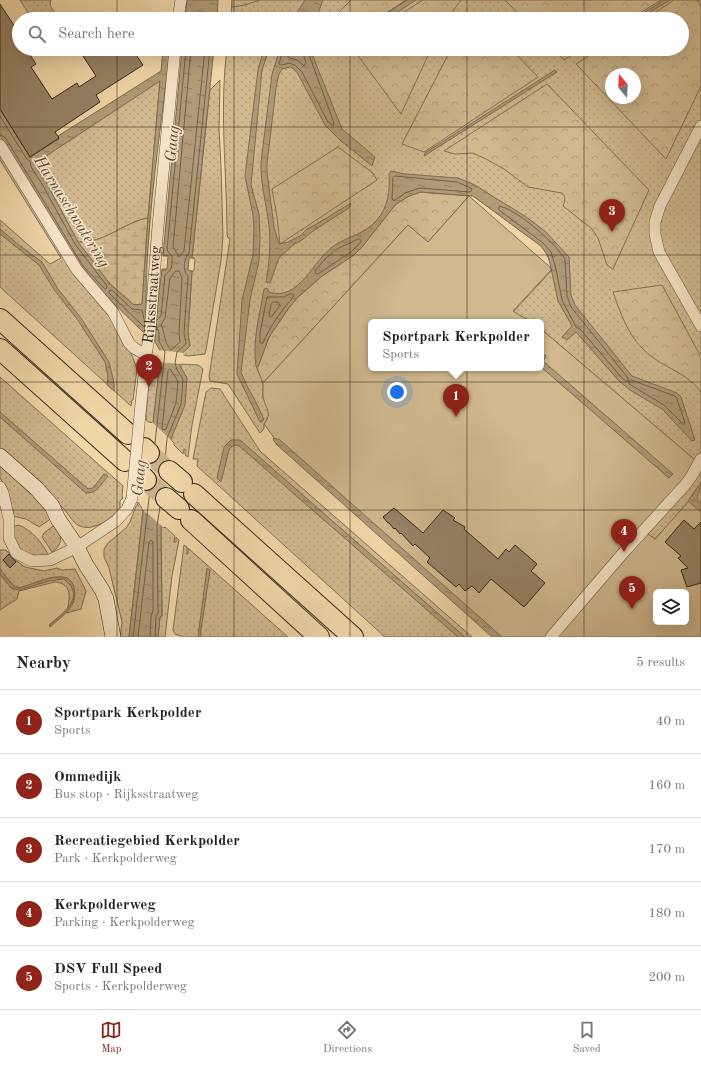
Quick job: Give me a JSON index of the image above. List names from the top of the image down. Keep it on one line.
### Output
{"streets":{"street":["Rijksstraatweg"]},"water":["Gaag","Harnaschwatering"],"north":"top","page":{"search":"Search here","pins":["3","2","1","4","5"],"popup":["Sportpark Kerkpolder","Sports"],"heading":["Nearby","5 results"],"list":[{"mark":"1","name":"Sportpark Kerkpolder","note":"Sports","value":"40 m"},{"mark":"2","name":"Ommedijk","note":"Bus stop · Rijksstraatweg","value":"160 m"},{"mark":"3","name":"Recreatiegebied Kerkpolder","note":"Park · Kerkpolderweg","value":"170 m"},{"mark":"4","name":"Kerkpolderweg","note":"Parking · Kerkpolderweg","value":"180 m"},{"mark":"5","name":"DSV Full Speed","note":"Sports · Kerkpolderweg","value":"200 m"}],"nav":["Map","Directions","Saved"]}}
